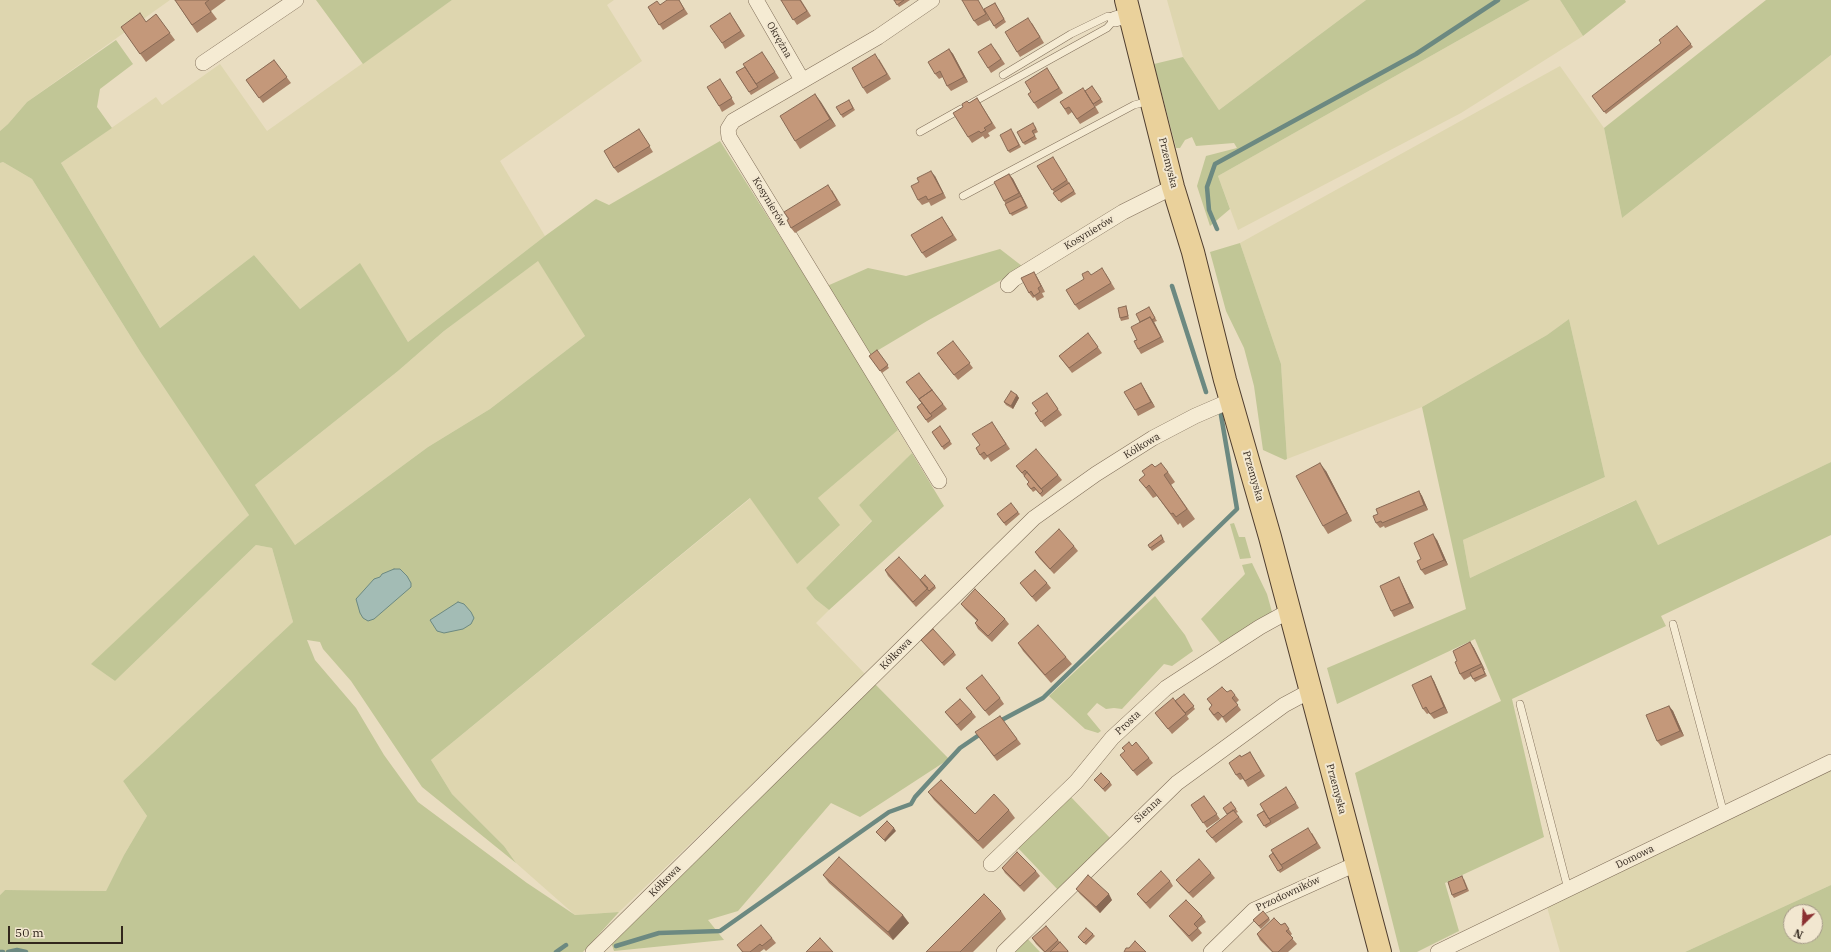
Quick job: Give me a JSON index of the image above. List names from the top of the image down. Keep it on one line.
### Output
{"streets":{"main road":["Przemyska"],"street":["Okrężna","Kosynierów","Kółkowa","Prosta","Sienna","Domowa","Przodowników"]},"crossings":[["Okrężna","Kosynierów"],["Przemyska","Kosynierów"],["Przemyska","Kółkowa"],["Przemyska","Prosta"],["Przemyska","Sienna"],["Przemyska","Przodowników"]],"scale_bar":"50 m","north":"bottom left"}
